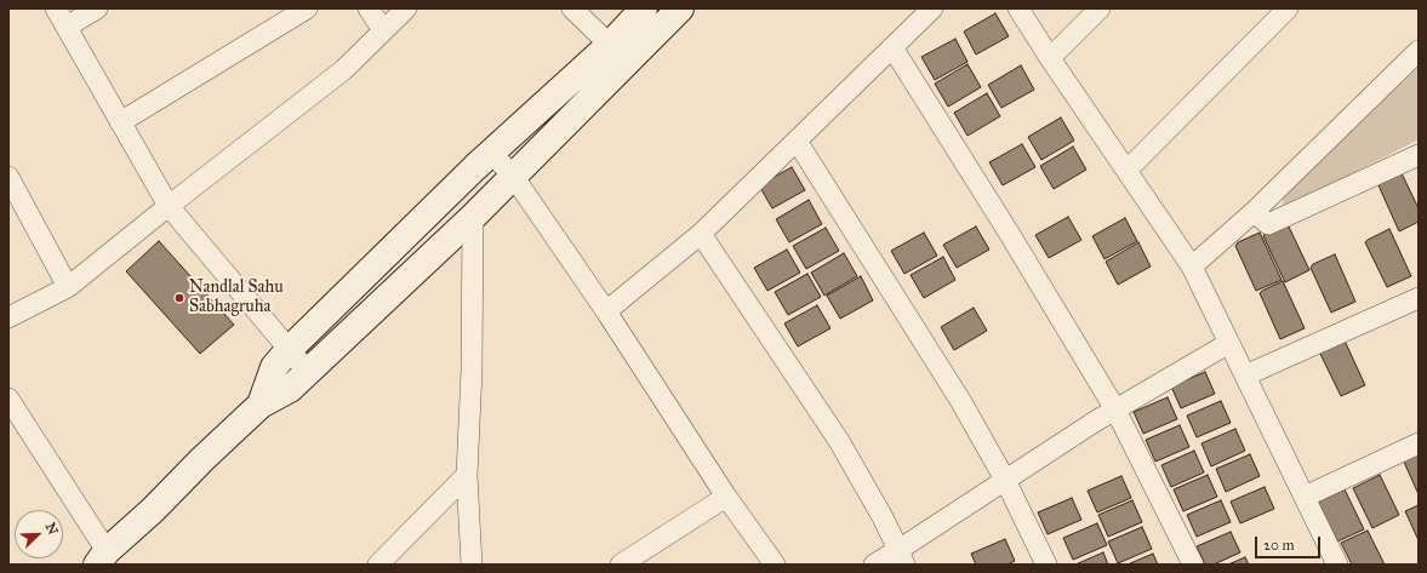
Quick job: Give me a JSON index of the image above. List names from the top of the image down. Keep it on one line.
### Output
{"places":["Nandlal Sahu Sabhagruha"],"scale_bar":"20 m","north":"top right"}
